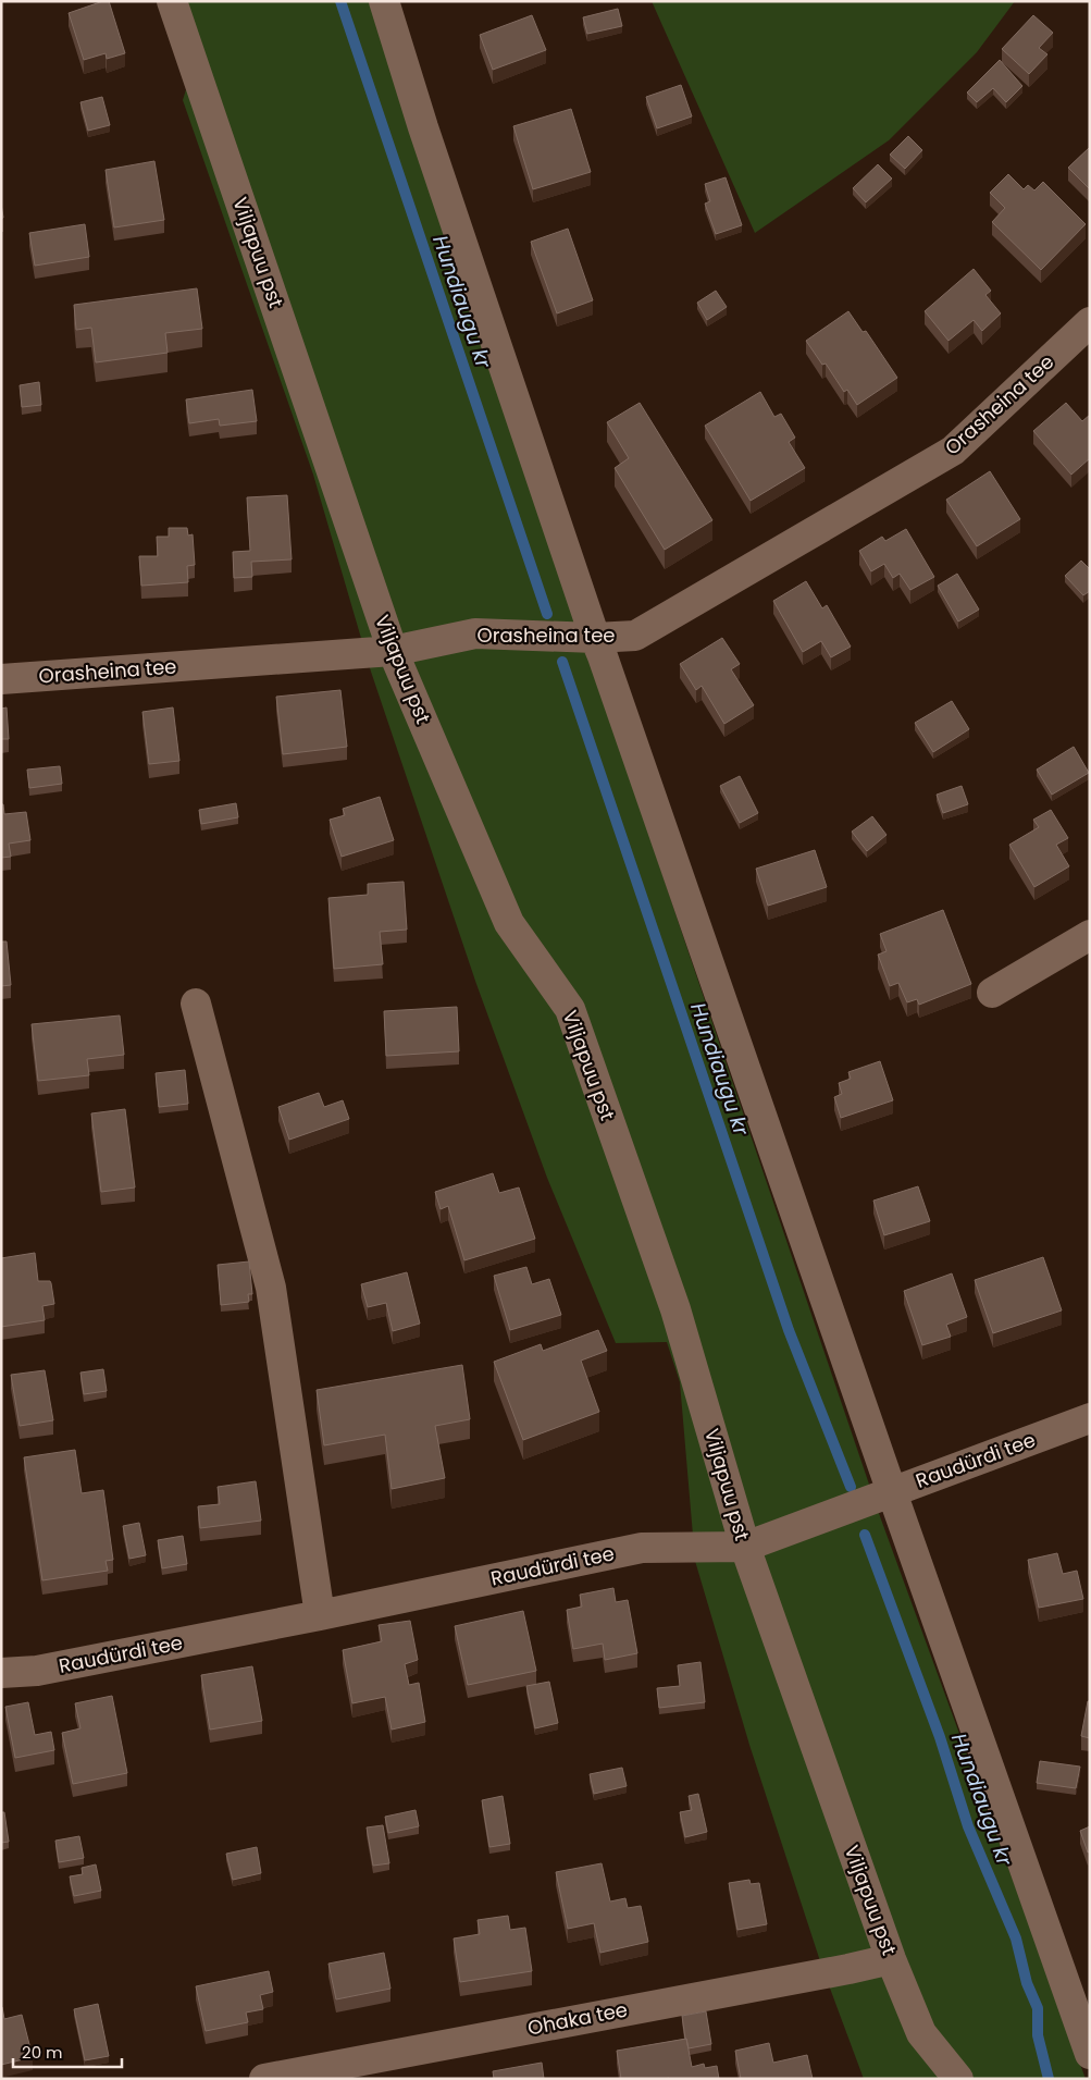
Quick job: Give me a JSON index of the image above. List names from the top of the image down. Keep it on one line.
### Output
{"streets":{"street":["Viljapuu pst","Orasheina tee","Raudürdi tee","Ohaka tee"]},"crossings":[["Viljapuu pst","Orasheina tee"],["Viljapuu pst","Raudürdi tee"],["Viljapuu pst","Ohaka tee"]],"water":["Hundiaugu kr"],"scale_bar":"20 m"}
